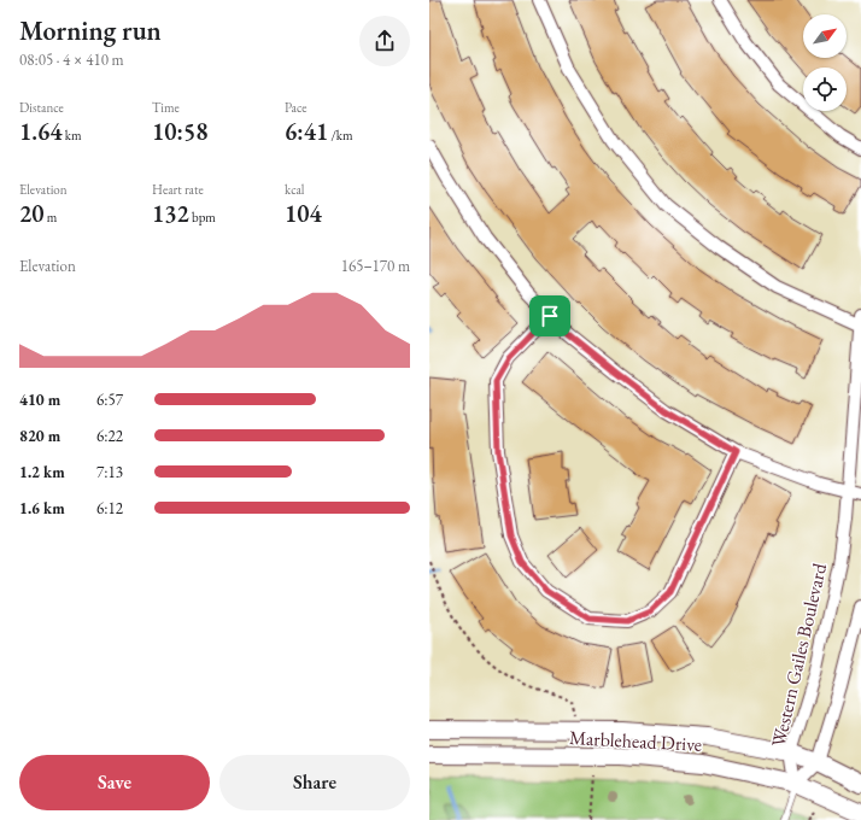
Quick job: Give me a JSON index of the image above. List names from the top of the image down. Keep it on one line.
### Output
{"streets":{"street":["Western Gailes Boulevard","Marblehead Drive"]},"crossings":[["Western Gailes Boulevard","Marblehead Drive"]],"north":"top right","page":{"heading":["Morning run","08:05 · 4 × 410 m"],"stats":[["Distance","1.64 km"],["Time","10:58"],["Pace","6:41 /km"],["Elevation","20 m"],["Heart rate","132 bpm"],["kcal","104"]],"chart":["Elevation","165–170 m"],"list":[{"name":"410 m","note":"6:57"},{"name":"820 m","note":"6:22"},{"name":"1.2 km","note":"7:13"},{"name":"1.6 km","note":"6:12"}],"buttons":["Save","Share"]}}
